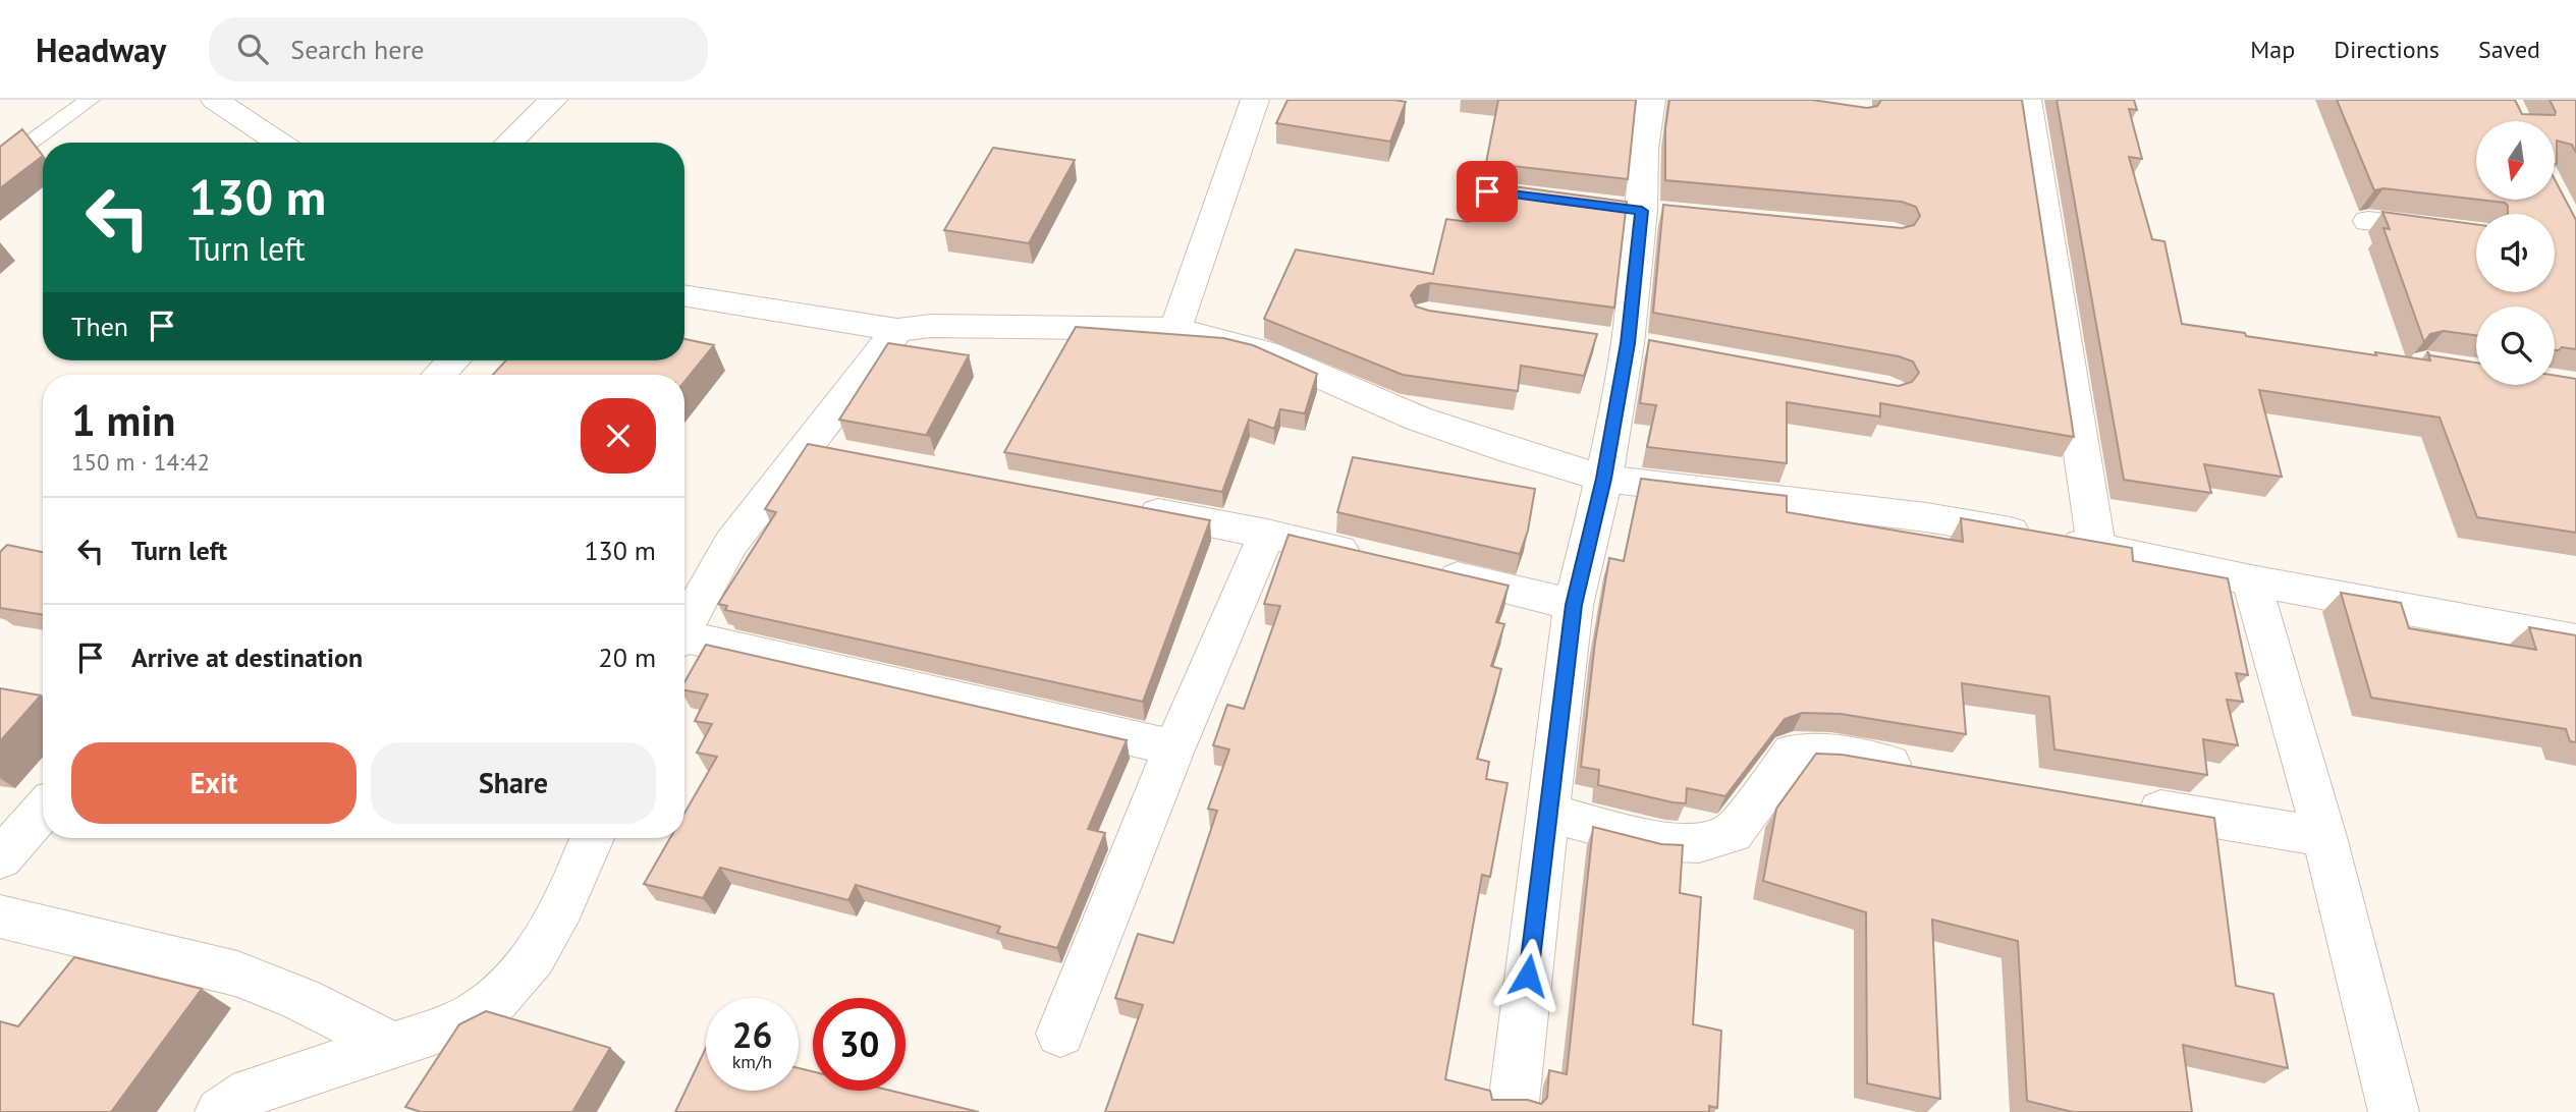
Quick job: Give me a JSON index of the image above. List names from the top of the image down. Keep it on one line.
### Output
{"north":"bottom","page":{"header":"Headway","search":"Search here","nav":["Map","Directions","Saved"],"turn":["130 m","Turn left"],"then":"Then","heading":["1 min","150 m · 14:42"],"list":[{"name":"Turn left","value":"130 m"},{"name":"Arrive at destination","value":"20 m"}],"buttons":["Exit","Share"],"speed":"26 km/h","limit":"30"}}
